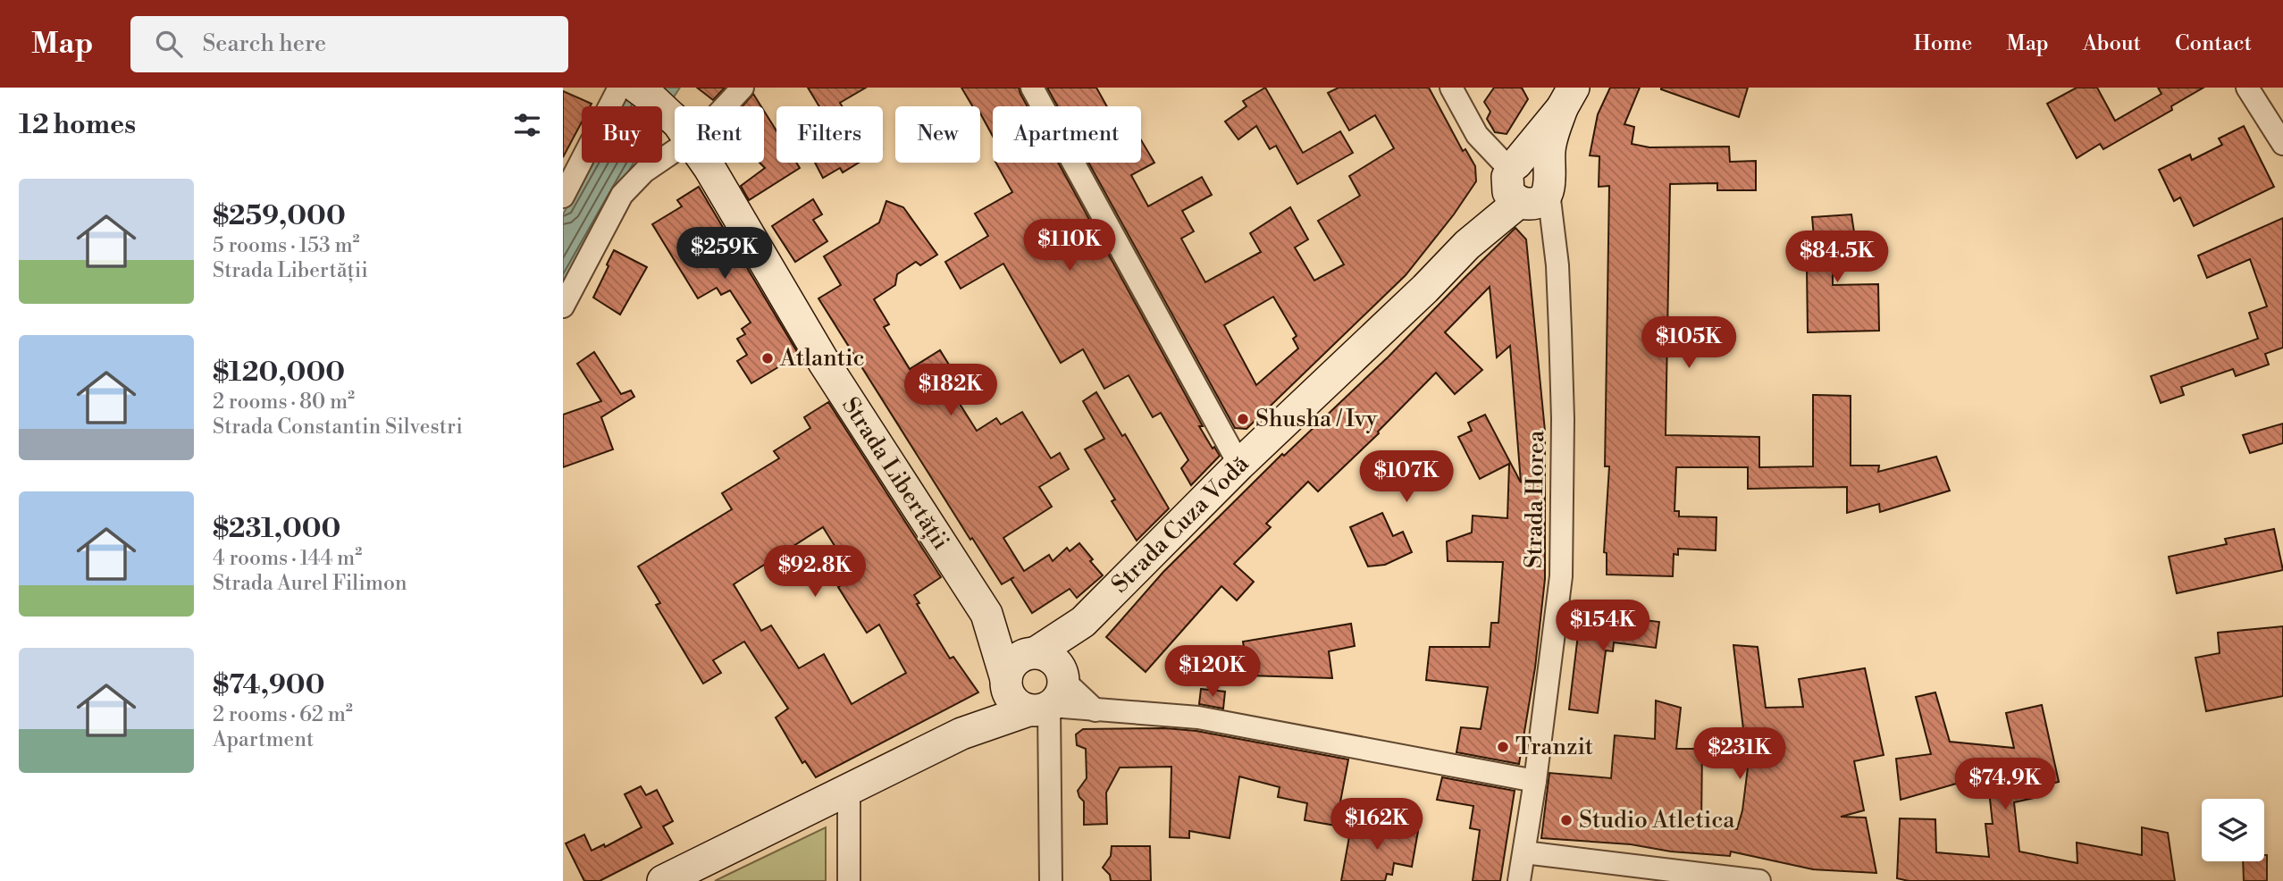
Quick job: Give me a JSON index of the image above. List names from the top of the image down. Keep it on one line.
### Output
{"streets":{"main road":["Strada Libertății","Strada Cuza Vodă"],"street":["Strada Horea"]},"crossings":[["Strada Libertății","Strada Cuza Vodă"],["Strada Horea","Strada Cuza Vodă"]],"places":["Atlantic","Shusha / Ivy","Tranzit","Studio Atletica"],"page":{"header":"Map","search":"Search here","nav":["Home","Map","About","Contact"],"heading":"12 homes","chip":["Buy","Rent","Filters","New","Apartment"],"list":[{"name":"$259,000","note":"5 rooms · 153 m² · Strada Libertății"},{"name":"$120,000","note":"2 rooms · 80 m² · Strada Constantin Silvestri"},{"name":"$231,000","note":"4 rooms · 144 m² · Strada Aurel Filimon"},{"name":"$74,900","note":"2 rooms · 62 m² · Apartment"}],"price":["$110K","$259K","$84.5K","$105K","$182K","$107K","$92.8K","$154K","$120K","$231K","$74.9K","$162K"]}}
